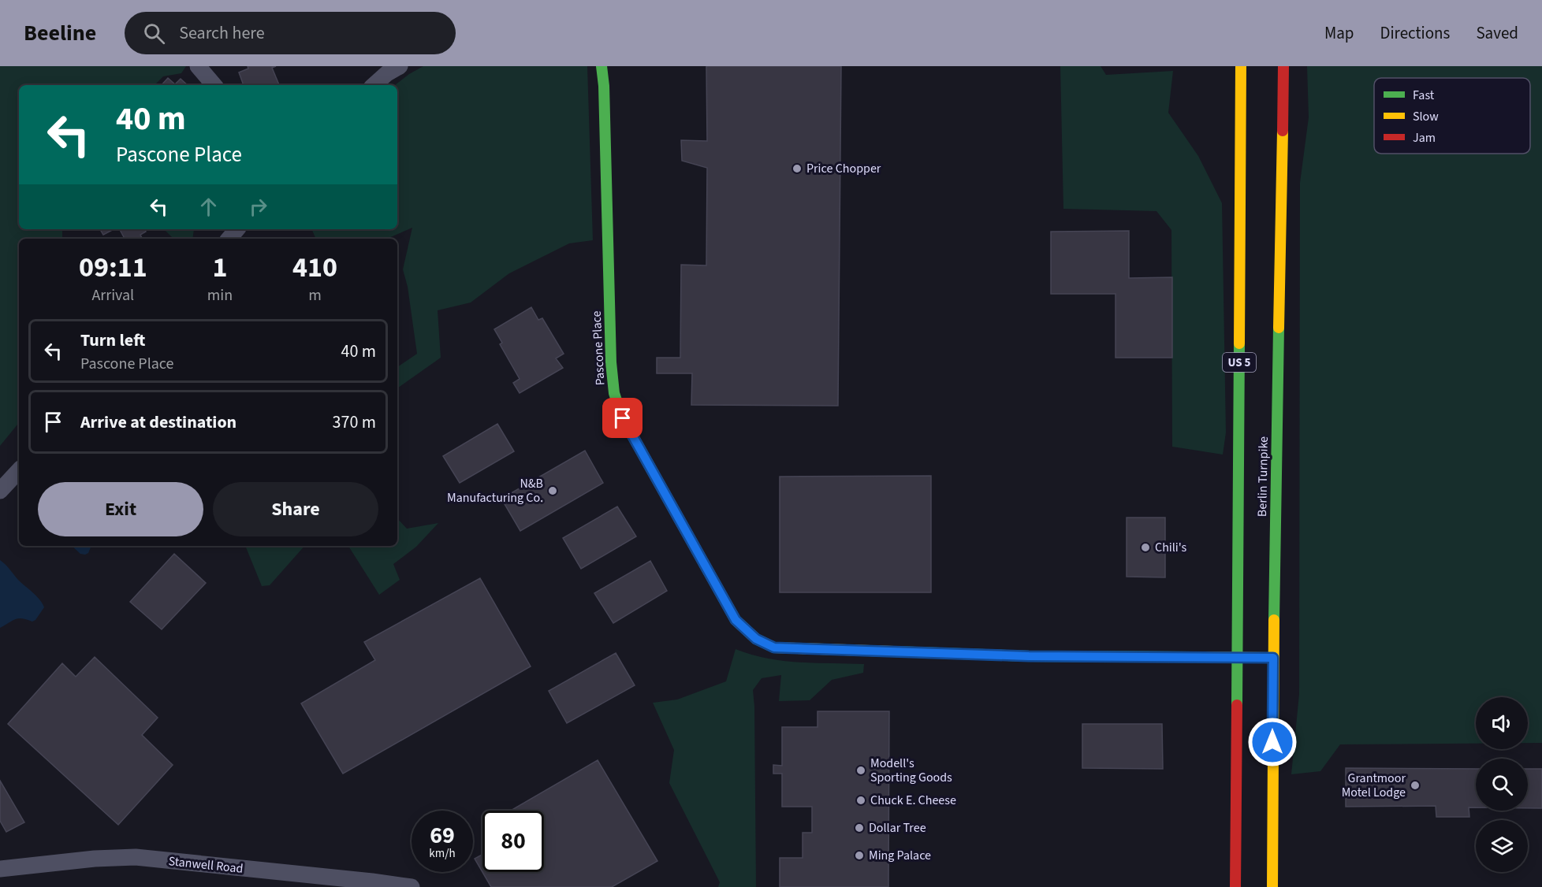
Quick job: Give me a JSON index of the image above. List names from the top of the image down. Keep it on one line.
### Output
{"streets":{"main road":["Pascone Place","US 5","Berlin Turnpike"],"street":["Stanwell Road"]},"crossings":[["Pascone Place","Berlin Turnpike"]],"places":["Price Chopper","N&B Manufacturing Co.","Chili's","Modell's Sporting Goods","Grantmoor Motel Lodge","Chuck E. Cheese","Dollar Tree","Ming Palace"],"legend":["Fast","Slow","Jam"],"page":{"header":"Beeline","search":"Search here","nav":["Map","Directions","Saved"],"turn":["40 m","Pascone Place"],"eta":["09:11","Arrival","1","min","410","m"],"list":[{"name":"Turn left","note":"Pascone Place","value":"40 m"},{"name":"Arrive at destination","value":"370 m"}],"buttons":["Exit","Share"],"speed":"69 km/h","limit":"80"}}
